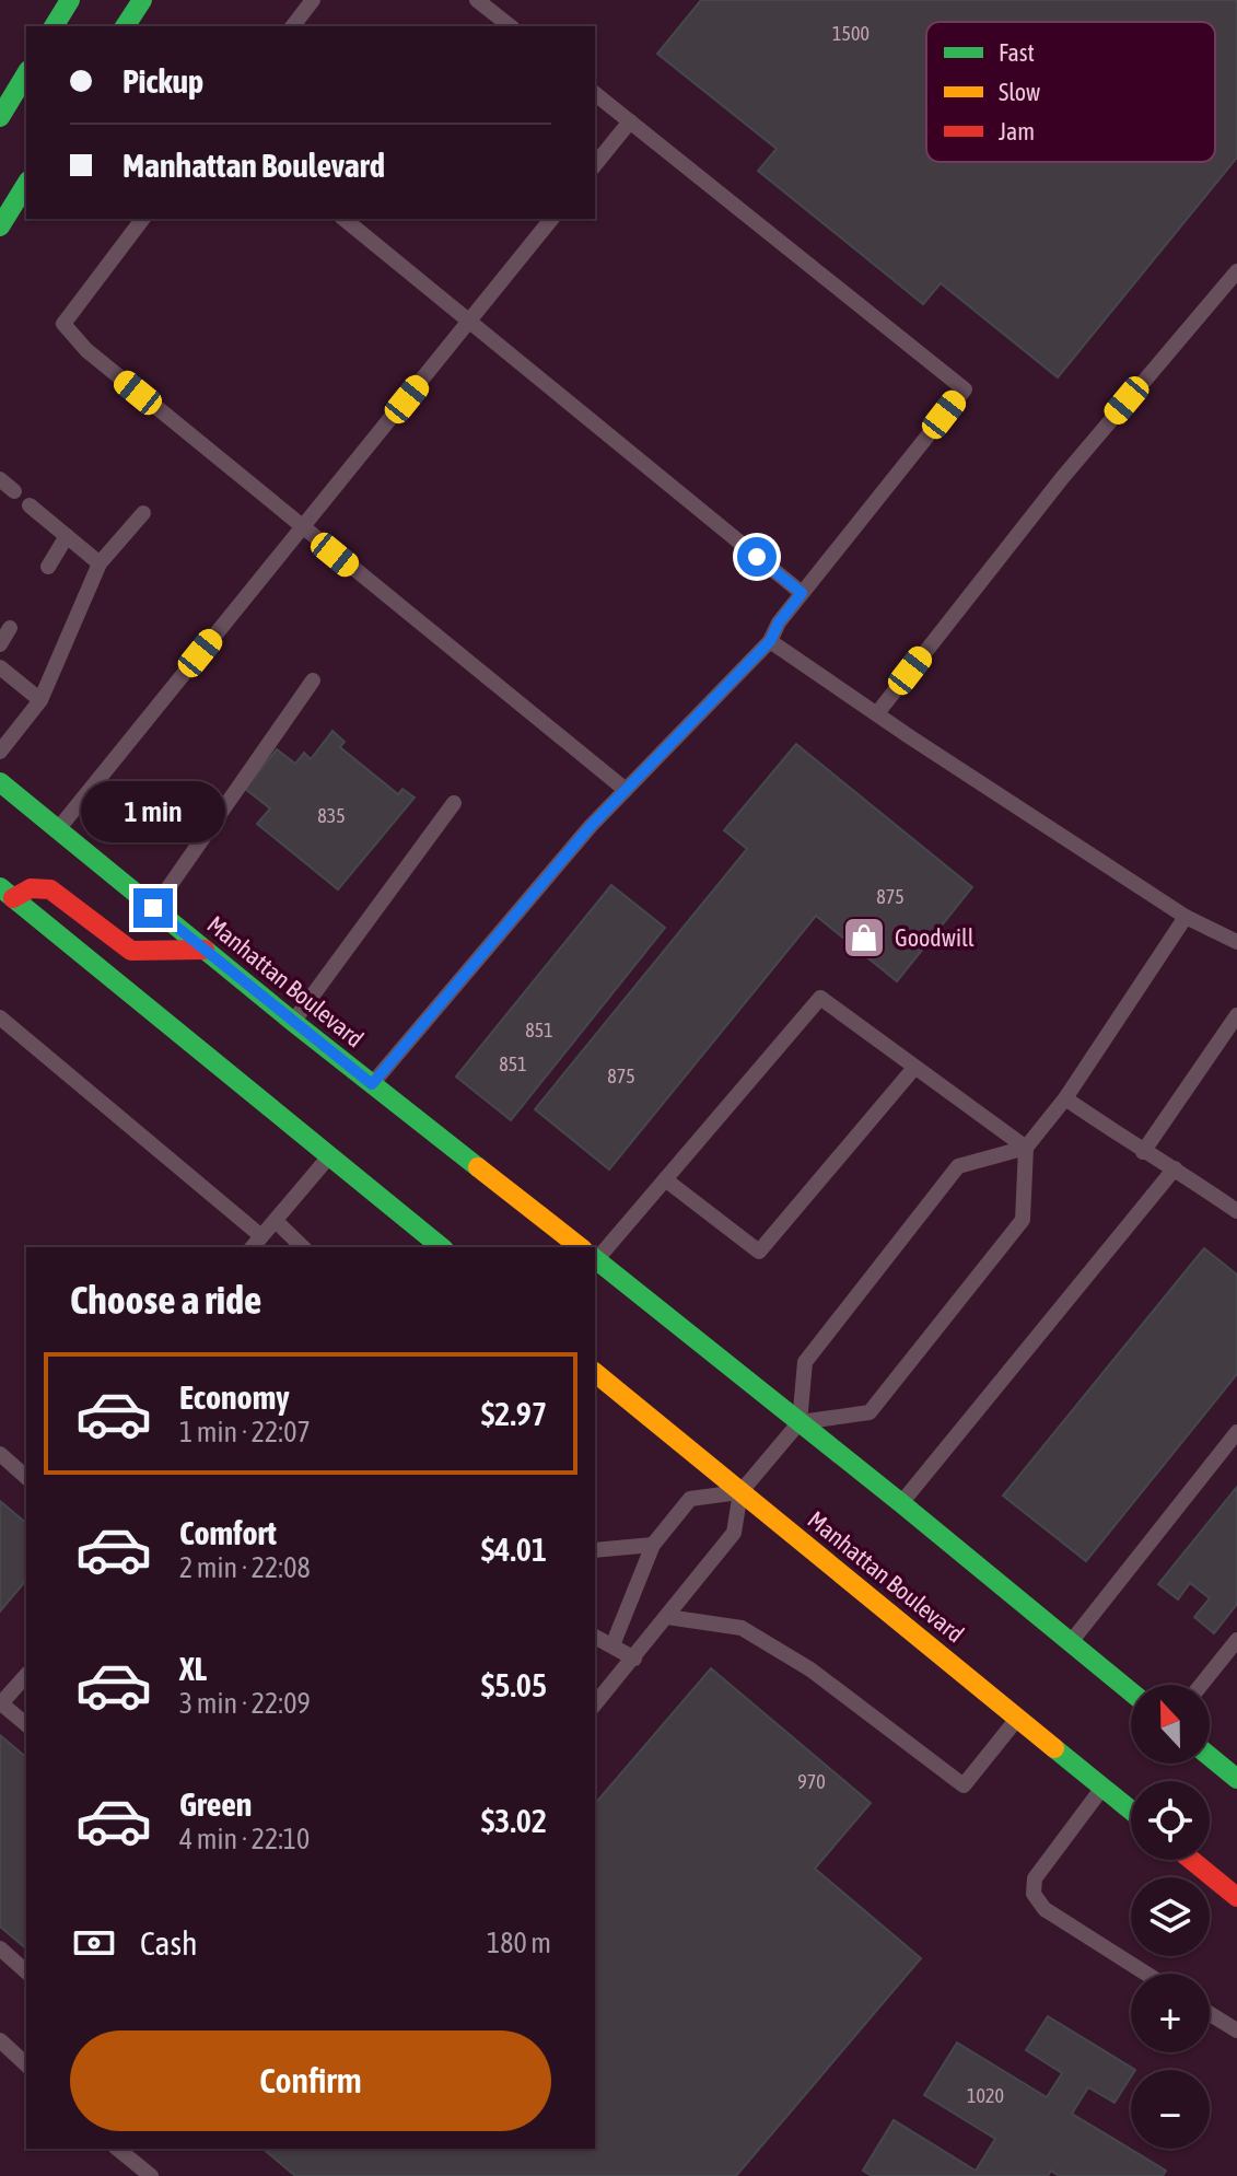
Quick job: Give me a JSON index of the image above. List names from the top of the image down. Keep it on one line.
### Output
{"streets":{"main road":["Manhattan Boulevard"]},"places":{"shop":["Goodwill"]},"house_numbers":["1500","835","875","851","851","875","970","1020"],"legend":["Fast","Slow","Jam"],"north":"top","page":{"banner":["Pickup","Manhattan Boulevard"],"bubble":"1 min","heading":"Choose a ride","list":[{"name":"Economy","note":"1 min · 22:07","value":"$2.97"},{"name":"Comfort","note":"2 min · 22:08","value":"$4.01"},{"name":"XL","note":"3 min · 22:09","value":"$5.05"},{"name":"Green","note":"4 min · 22:10","value":"$3.02"}],"map_buttons":["+","−"],"pay":["Cash","180 m"],"buttons":"Confirm"}}
